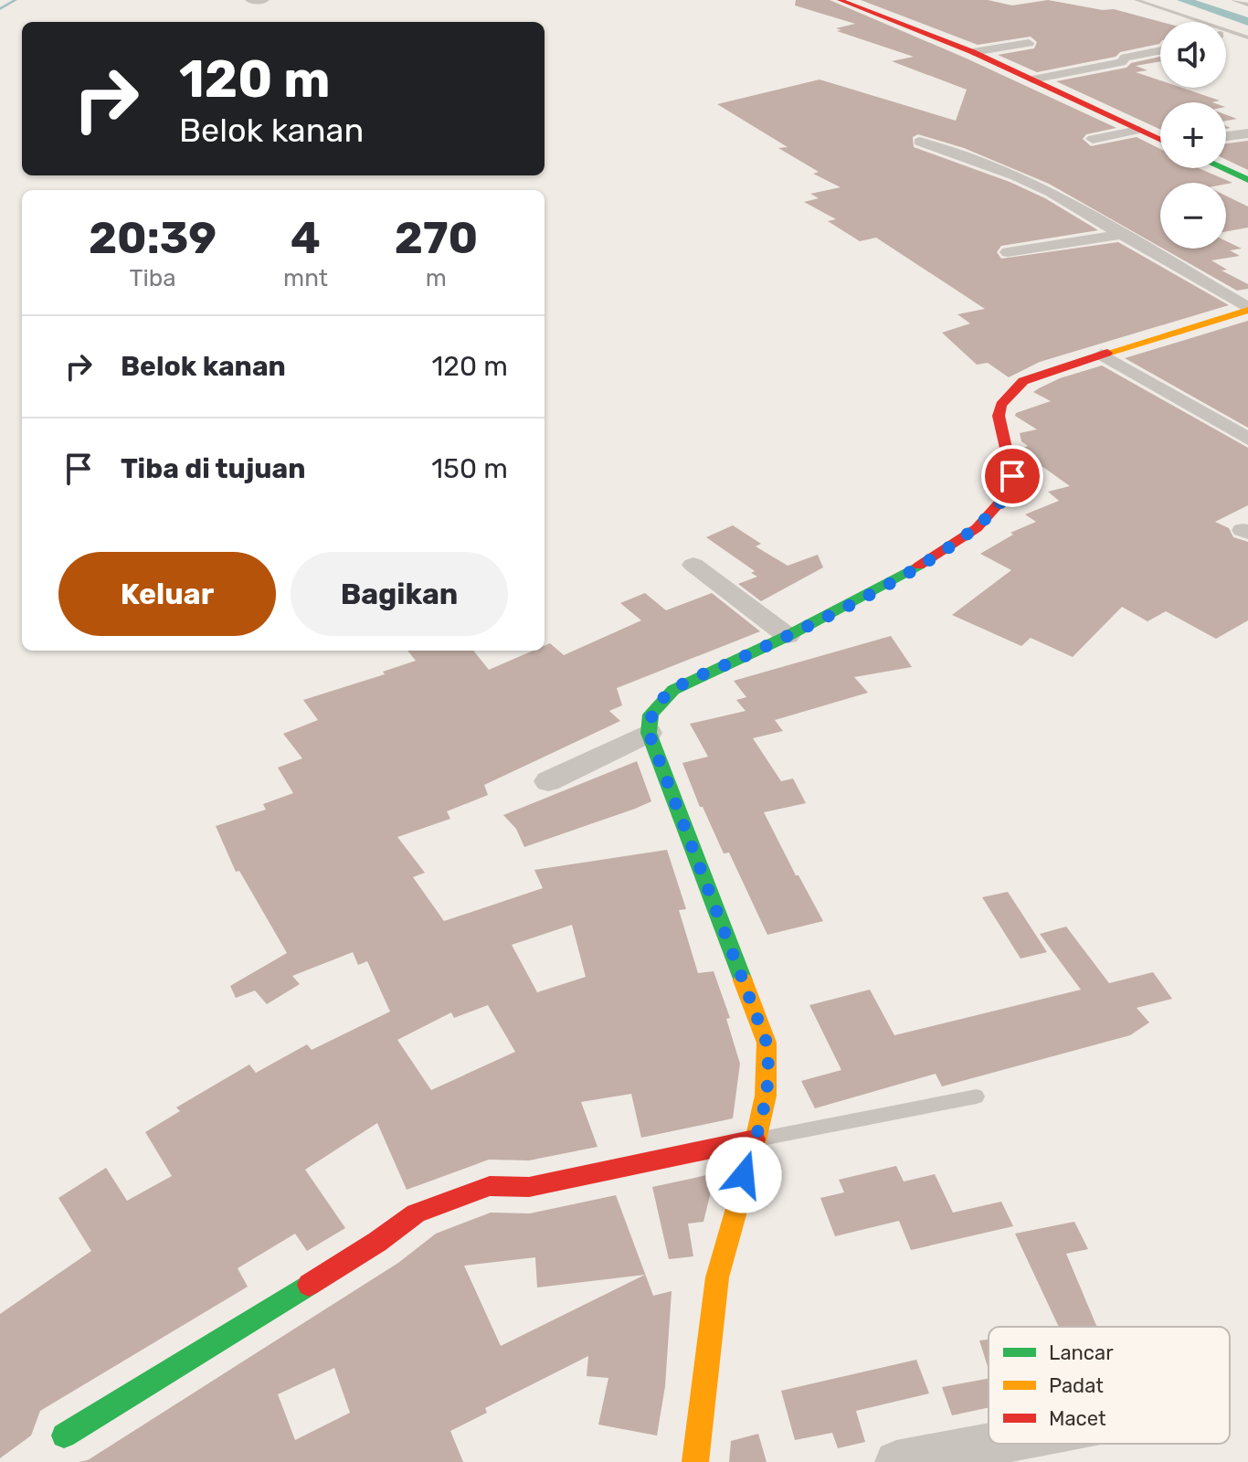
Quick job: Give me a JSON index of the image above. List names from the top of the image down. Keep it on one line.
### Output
{"legend":["Lancar","Padat","Macet"],"page":{"map_buttons":["+","−"],"turn":["120 m","Belok kanan"],"eta":["20:39","Tiba","4","mnt","270","m"],"list":[{"name":"Belok kanan","value":"120 m"},{"name":"Tiba di tujuan","value":"150 m"}],"buttons":["Keluar","Bagikan"]}}
